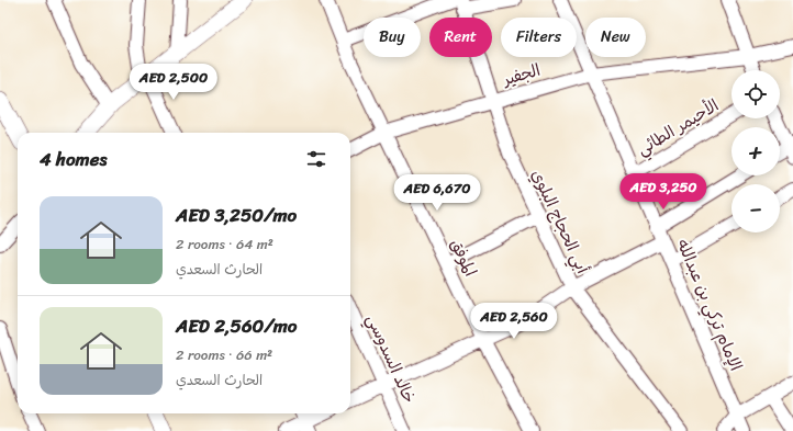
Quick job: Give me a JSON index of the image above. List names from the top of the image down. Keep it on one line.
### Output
{"streets":{"street":["الجفير","الأحيمر الطائي","أبي الحجاج البلوي","الموفق","الإمام تركي بن عبدالله","خالد السدوسي"]},"crossings":[["الجفير","أبي الحجاج البلوي"],["الجفير","الموفق"],["الجفير","الإمام تركي بن عبدالله"],["الأحيمر الطائي","الإمام تركي بن عبدالله"]],"page":{"chip":["Buy","Rent","Filters","New"],"price":["AED 2,500","AED 3,250","AED 6,670","AED 2,560"],"map_buttons":["+","−"],"heading":"4 homes","list":[{"name":"AED 3,250/mo","note":"2 rooms · 64 m² · الحارث السعدي"},{"name":"AED 2,560/mo","note":"2 rooms · 66 m² · الحارث السعدي"}]}}
